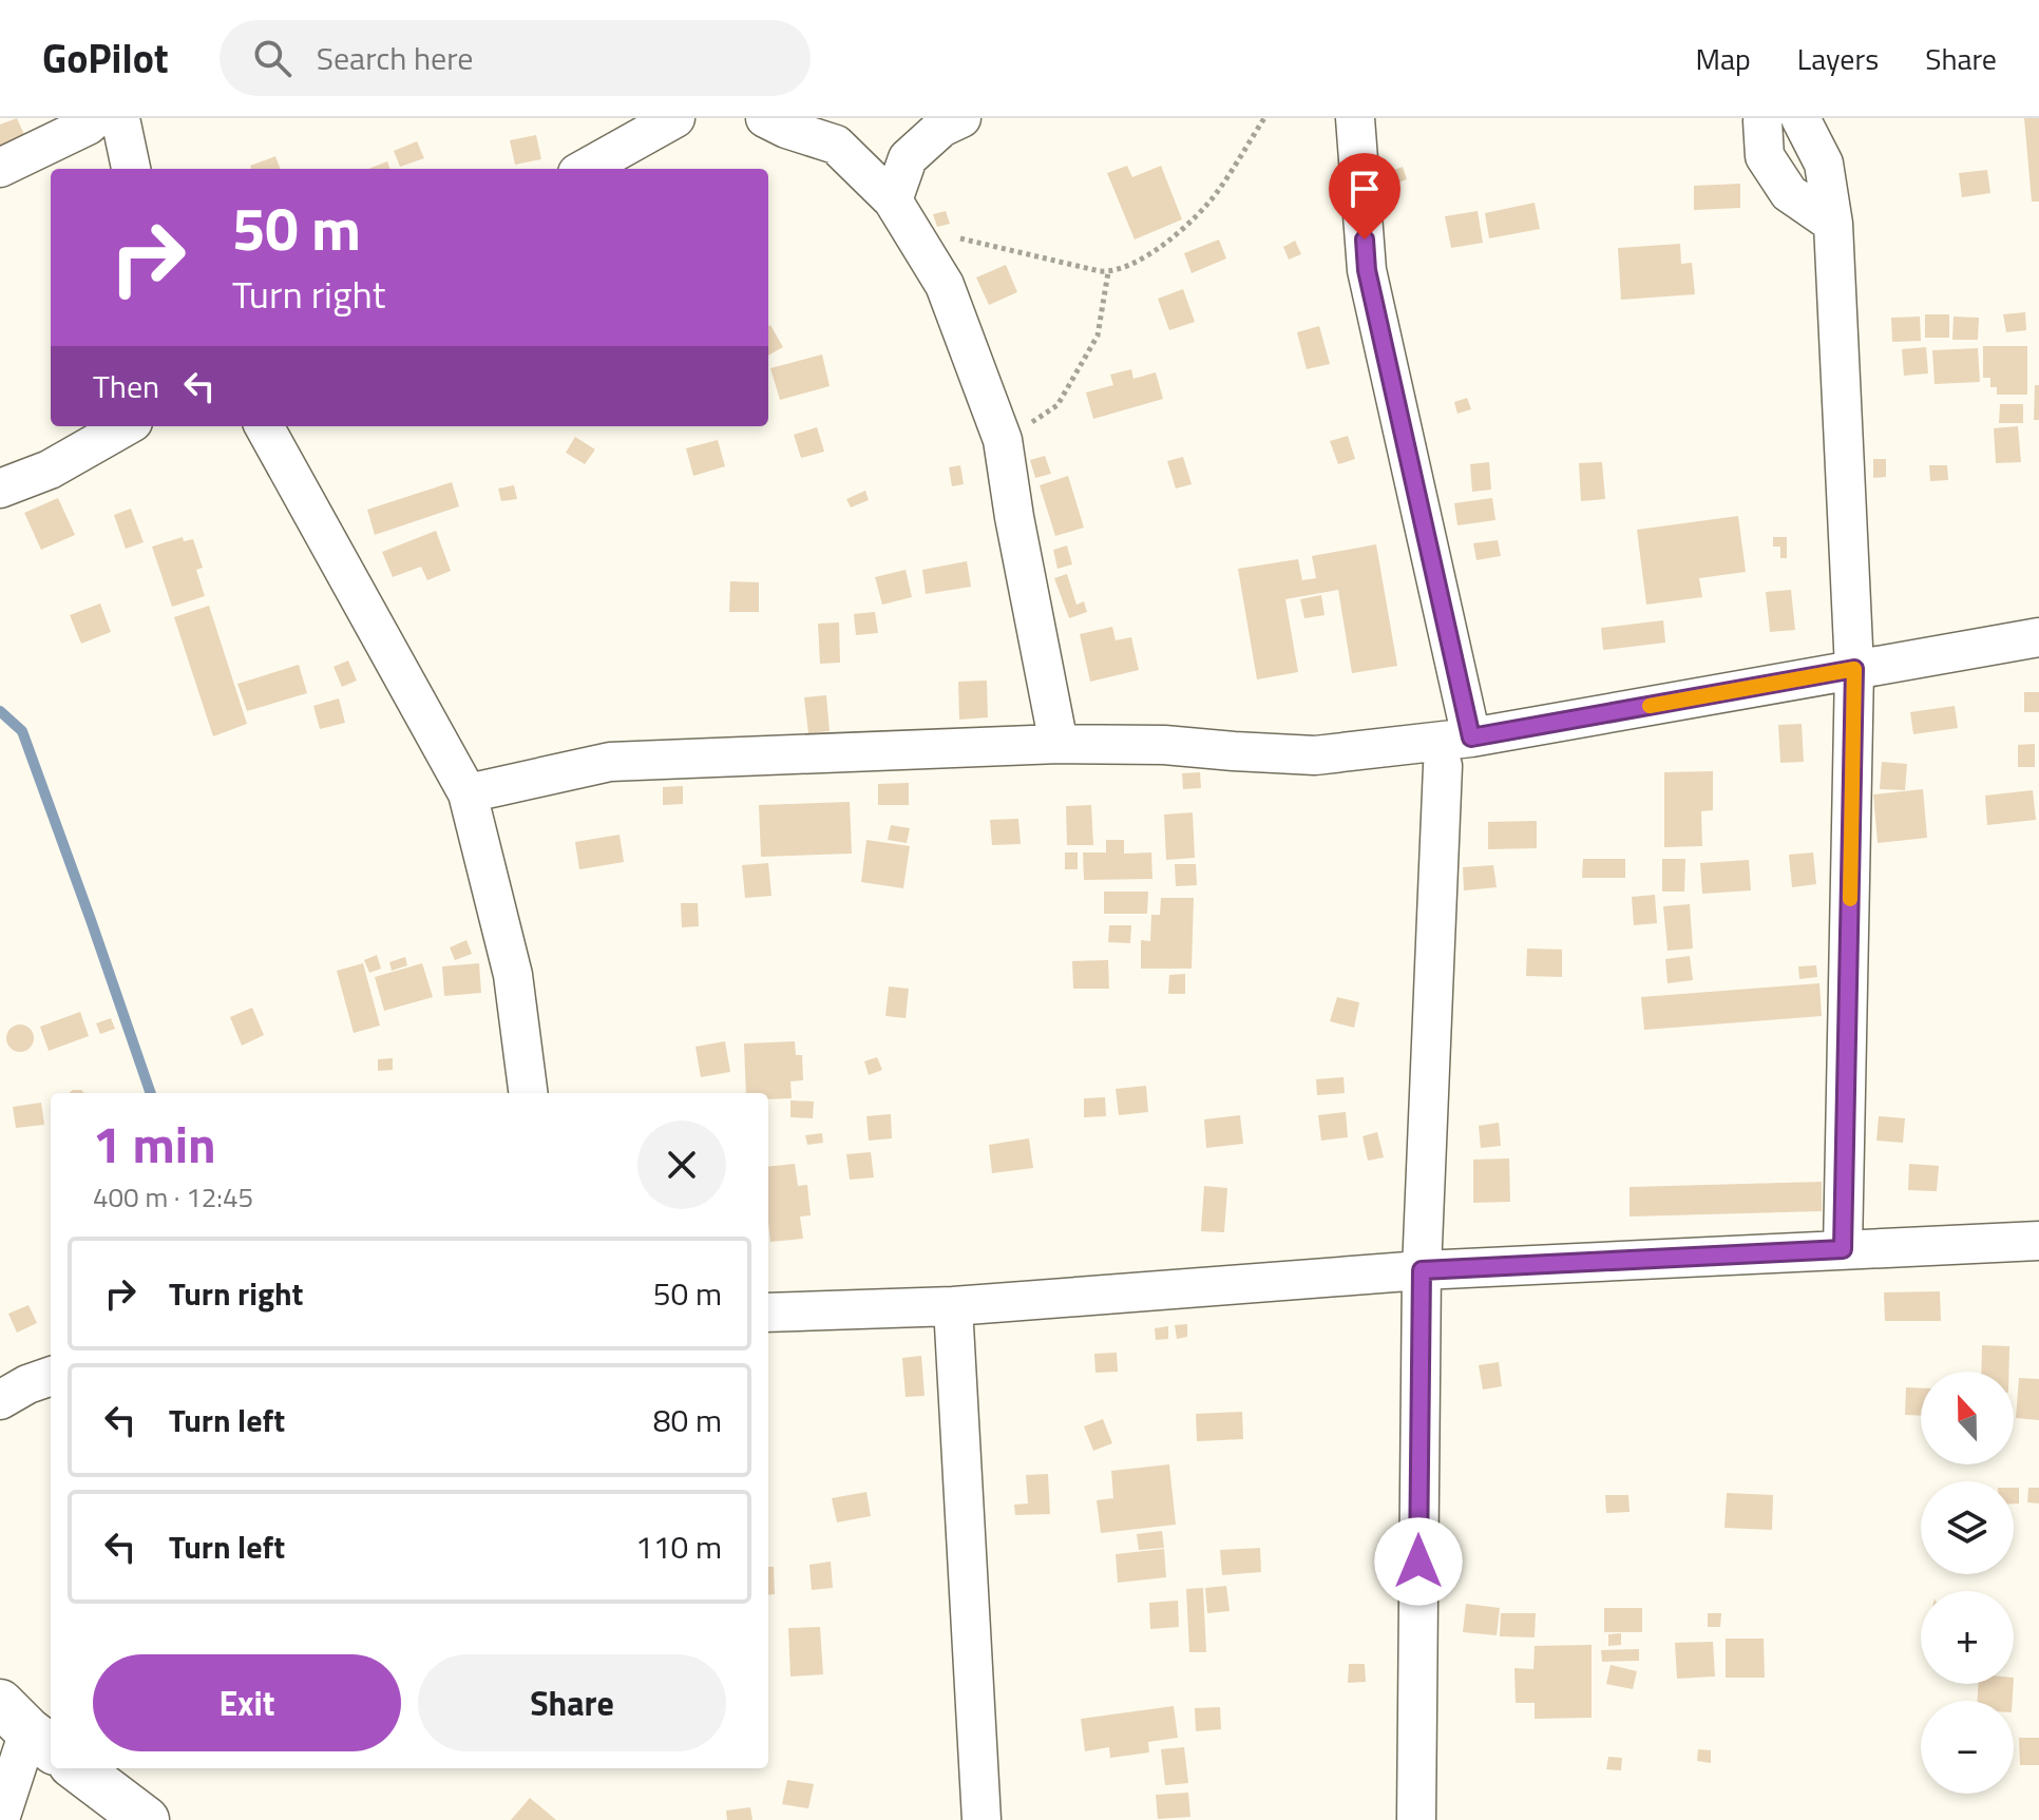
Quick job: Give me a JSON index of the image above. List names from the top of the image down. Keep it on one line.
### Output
{"north":"top","page":{"header":"GoPilot","search":"Search here","nav":["Map","Layers","Share"],"turn":["50 m","Turn right"],"then":"Then","heading":["1 min","400 m · 12:45"],"list":[{"name":"Turn right","value":"50 m"},{"name":"Turn left","value":"80 m"},{"name":"Turn left","value":"110 m"}],"map_buttons":["+","−"],"buttons":["Exit","Share"]}}
